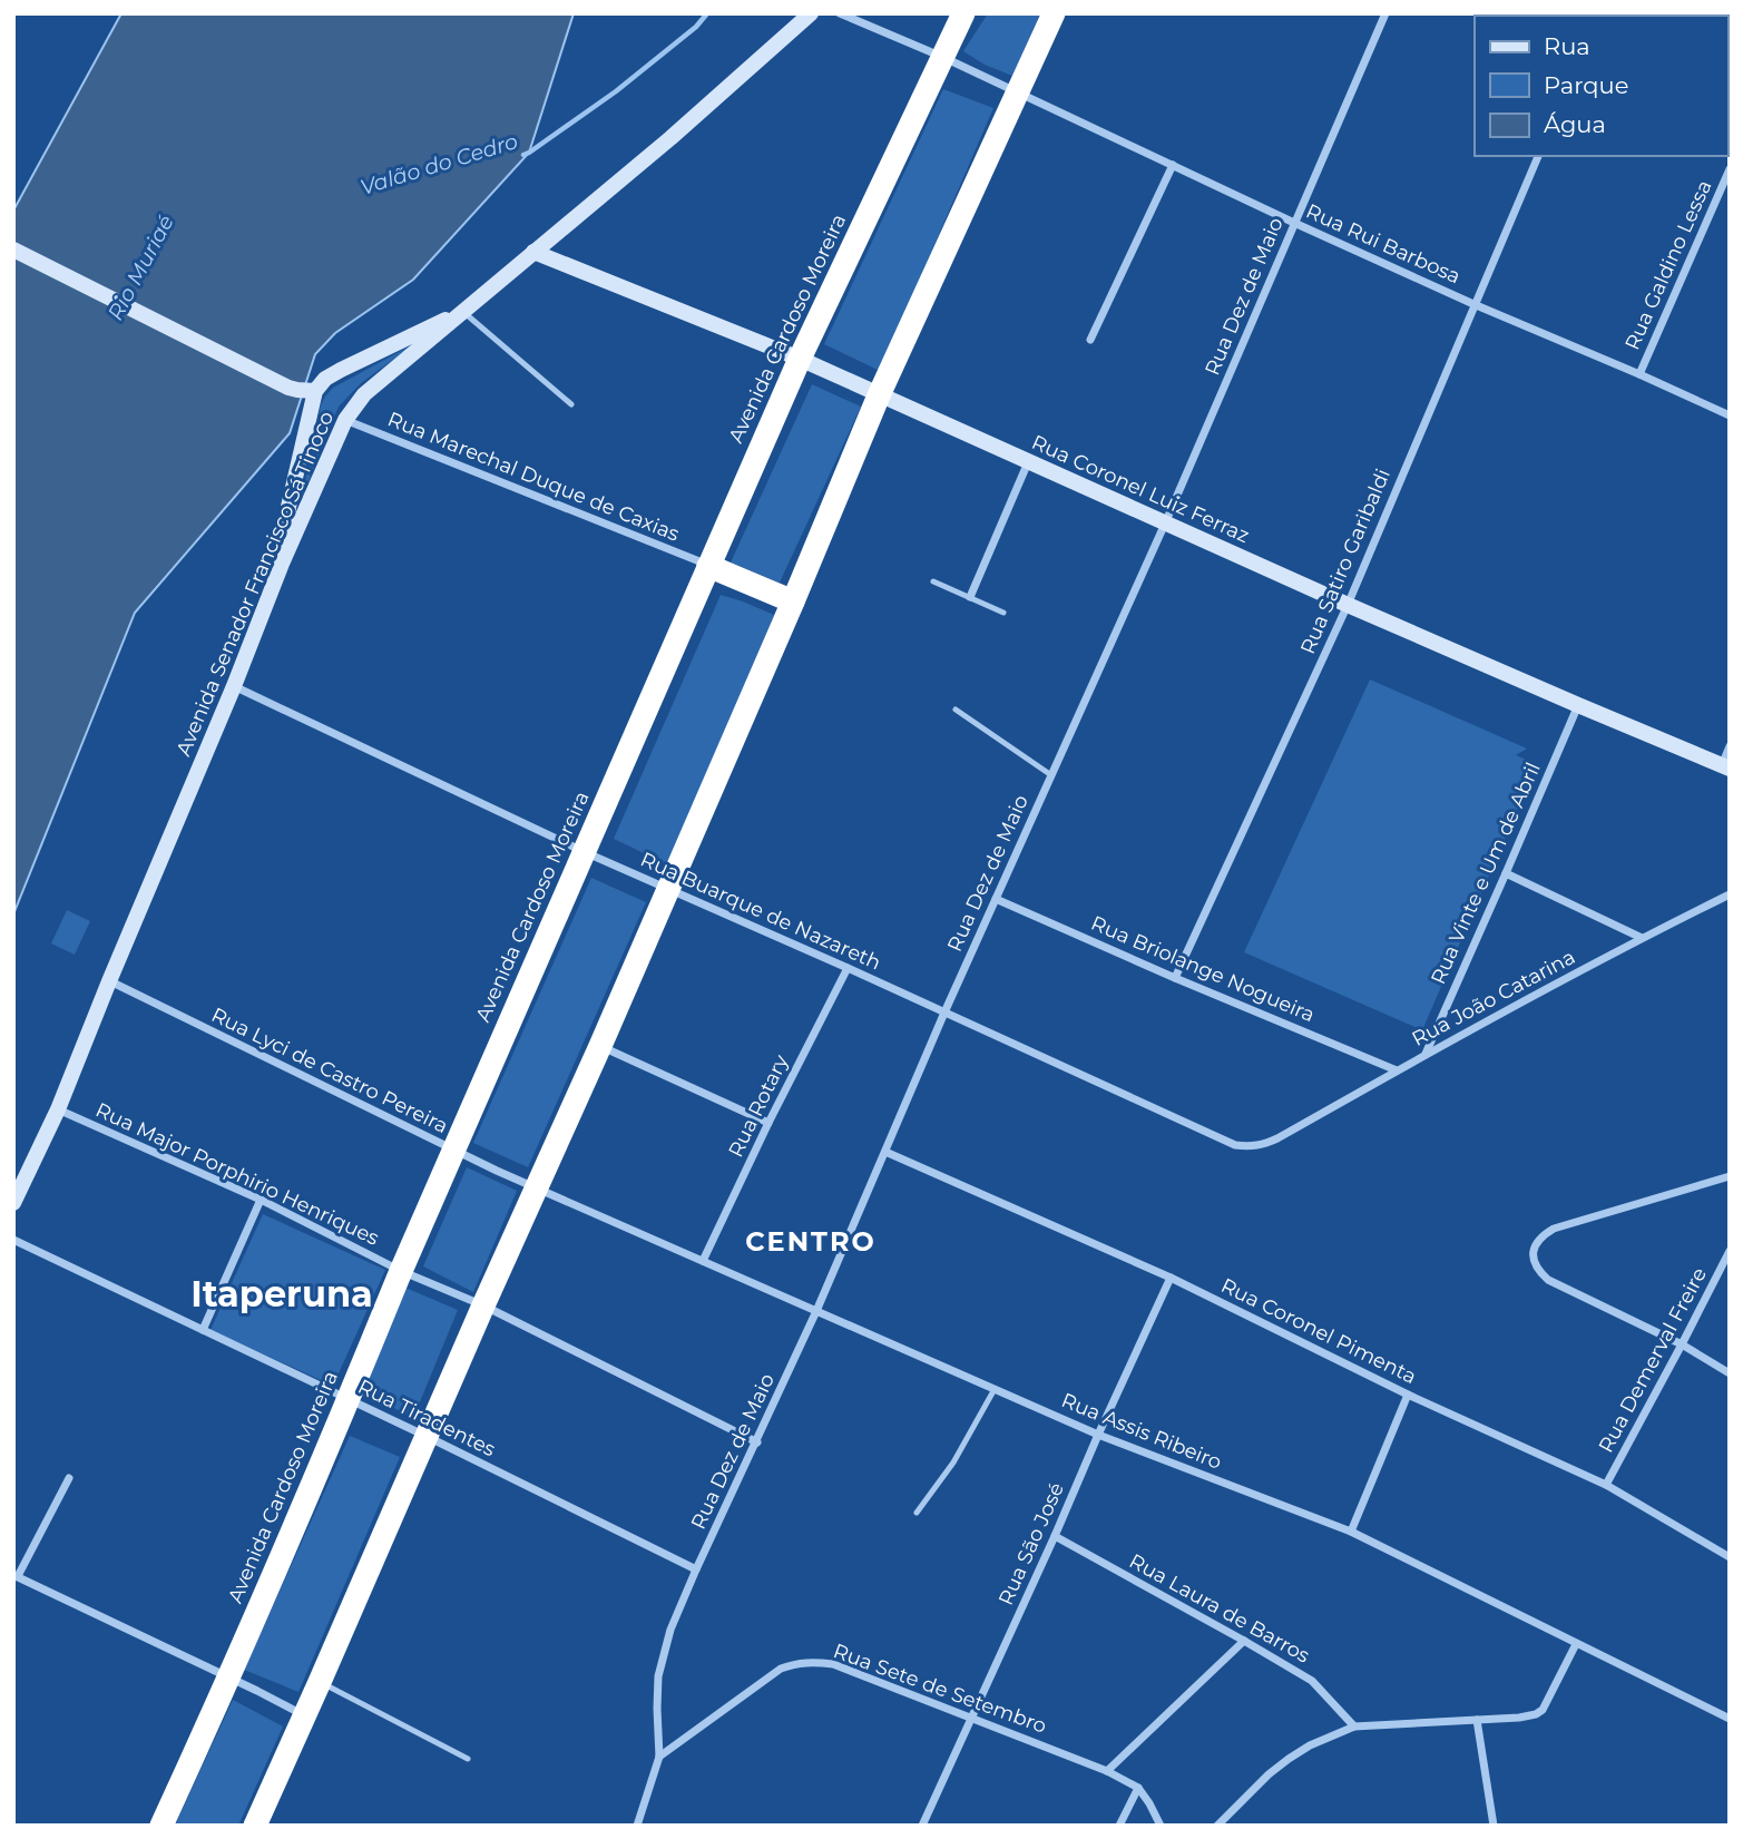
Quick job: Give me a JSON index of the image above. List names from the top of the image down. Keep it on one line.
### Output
{"streets":{"highway":["Avenida Cardoso Moreira"],"street":["Rua Rui Barbosa","Rua Galdino Lessa","Rua Dez de Maio","Rua Marechal Duque de Caxias","Rua Coronel Luiz Ferraz","Rua Satiro Garibaldi","Avenida Senador Francisco Sá Tinoco","Rua Vinte e Um de Abril","Rua Buarque de Nazareth","Rua Briolange Nogueira","Rua João Catarina","Rua Lyci de Castro Pereira","Rua Rotary","Rua Major Porphirio Henriques","Rua Coronel Pimenta","Rua Demerval Freire","Rua Tiradentes","Rua Assis Ribeiro","Rua São José","Rua Laura de Barros","Rua Sete de Setembro"]},"crossings":[["Rua Rui Barbosa","Rua Galdino Lessa"],["Rua Rui Barbosa","Rua Dez de Maio"],["Rua Rui Barbosa","Avenida Cardoso Moreira"],["Rua Rui Barbosa","Rua Satiro Garibaldi"],["Rua Dez de Maio","Rua Coronel Luiz Ferraz"],["Rua Dez de Maio","Rua Buarque de Nazareth"],["Rua Dez de Maio","Rua Briolange Nogueira"],["Rua Dez de Maio","Rua Major Porphirio Henriques"],["Rua Dez de Maio","Rua Coronel Pimenta"],["Rua Dez de Maio","Rua Tiradentes"],["Rua Dez de Maio","Rua Assis Ribeiro"],["Rua Dez de Maio","Rua Sete de Setembro"],["Avenida Cardoso Moreira","Rua Marechal Duque de Caxias"],["Avenida Cardoso Moreira","Rua Coronel Luiz Ferraz"],["Avenida Cardoso Moreira","Rua Buarque de Nazareth"],["Avenida Cardoso Moreira","Rua Lyci de Castro Pereira"],["Avenida Cardoso Moreira","Rua Major Porphirio Henriques"],["Avenida Cardoso Moreira","Rua Tiradentes"],["Rua Marechal Duque de Caxias","Avenida Senador Francisco Sá Tinoco"],["Rua Coronel Luiz Ferraz","Rua Satiro Garibaldi"],["Rua Coronel Luiz Ferraz","Avenida Senador Francisco Sá Tinoco"],["Rua Coronel Luiz Ferraz","Rua Vinte e Um de Abril"],["Rua Satiro Garibaldi","Rua Briolange Nogueira"],["Avenida Senador Francisco Sá Tinoco","Rua Buarque de Nazareth"],["Avenida Senador Francisco Sá Tinoco","Rua Lyci de Castro Pereira"],["Avenida Senador Francisco Sá Tinoco","Rua Major Porphirio Henriques"],["Rua Vinte e Um de Abril","Rua João Catarina"],["Rua Buarque de Nazareth","Rua João Catarina"],["Rua Buarque de Nazareth","Rua Rotary"],["Rua Briolange Nogueira","Rua João Catarina"],["Rua Lyci de Castro Pereira","Rua Assis Ribeiro"],["Rua Rotary","Rua Assis Ribeiro"],["Rua Coronel Pimenta","Rua Demerval Freire"],["Rua Coronel Pimenta","Rua São José"],["Rua Assis Ribeiro","Rua São José"],["Rua São José","Rua Laura de Barros"],["Rua São José","Rua Sete de Setembro"]],"districts":["CENTRO","Itaperuna"],"water":["Valão do Cedro","Rio Muriaé"],"legend":["Rua","Parque","Água"]}
